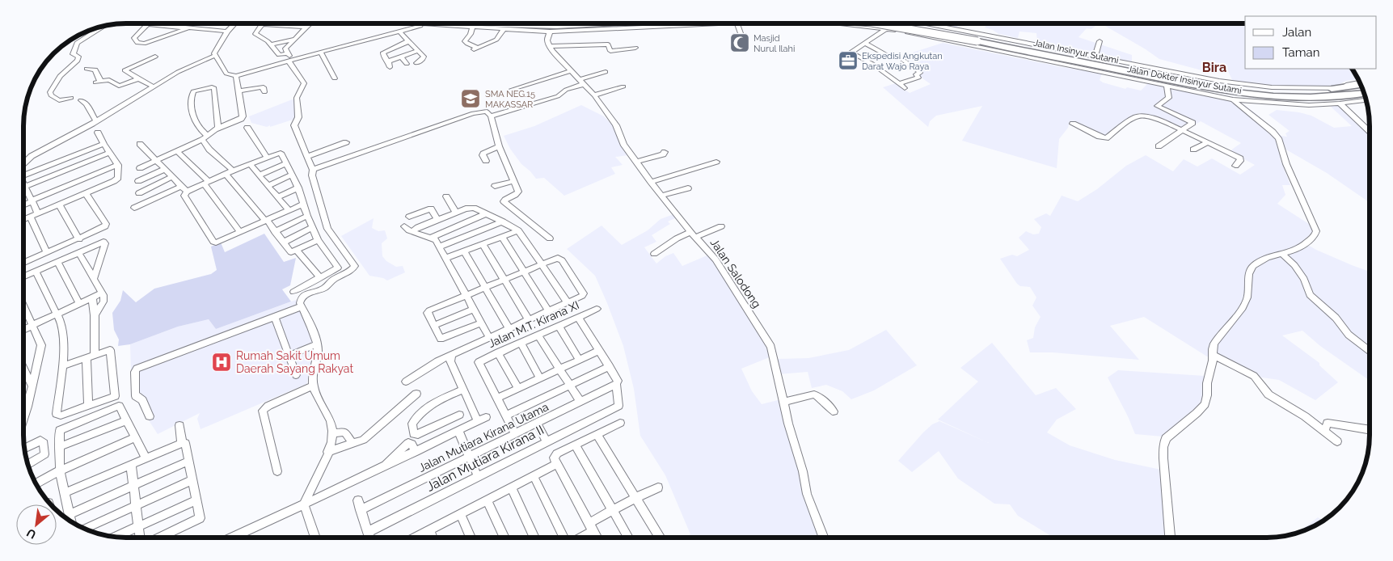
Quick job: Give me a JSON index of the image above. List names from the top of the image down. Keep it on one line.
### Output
{"streets":{"highway":["Jalan Insinyur Sutami"],"street":["Jalan Dokter Insinyur Sutami","Jalan Salodong","Jalan M.T. Kirana XI","Jalan Mutiara Kirana Utama","Jalan Mutiara Kirana II"]},"districts":["Bira"],"places":{"mosque":["Masjid Nurul Ilahi"],"office":["Ekspedisi Angkutan Darat Wajo Raya"],"school or university":["SMA NEG.15 MAKASSAR"],"hospital":["Rumah Sakit Umum Daerah Sayang Rakyat"]},"legend":["Jalan","Taman"],"north":"bottom left"}
